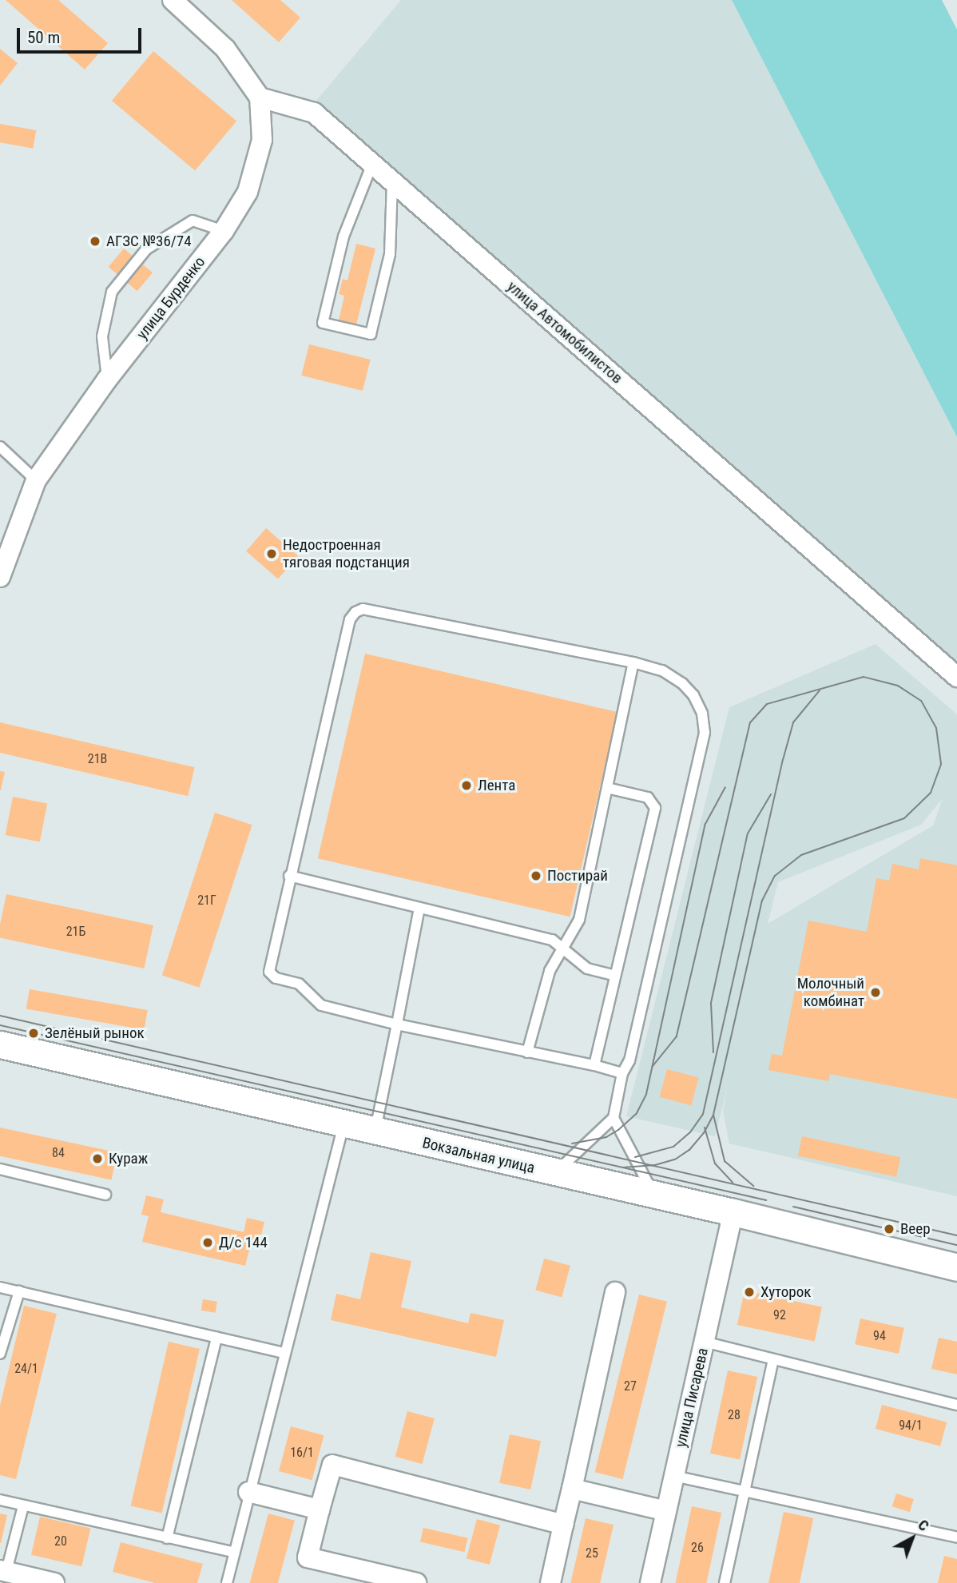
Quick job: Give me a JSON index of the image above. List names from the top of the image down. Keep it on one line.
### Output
{"streets":{"main road":["Вокзальная улица"],"street":["улица Бурденко","улица Автомобилистов","улица Писарева"]},"crossings":[["улица Бурденко","улица Автомобилистов"],["Вокзальная улица","улица Писарева"]],"places":["АГЗС №36/74","Недостроенная тяговая подстанция","Лента","Постирай","Молочный комбинат","Зелёный рынок","Кураж","Веер","Д/с 144","Хуторок"],"house_numbers":["21В","21Г","21Б","84","92","94","24/1","27","28","94/1","16/1","20","26","25"],"scale_bar":"50 m","north":"top right"}
